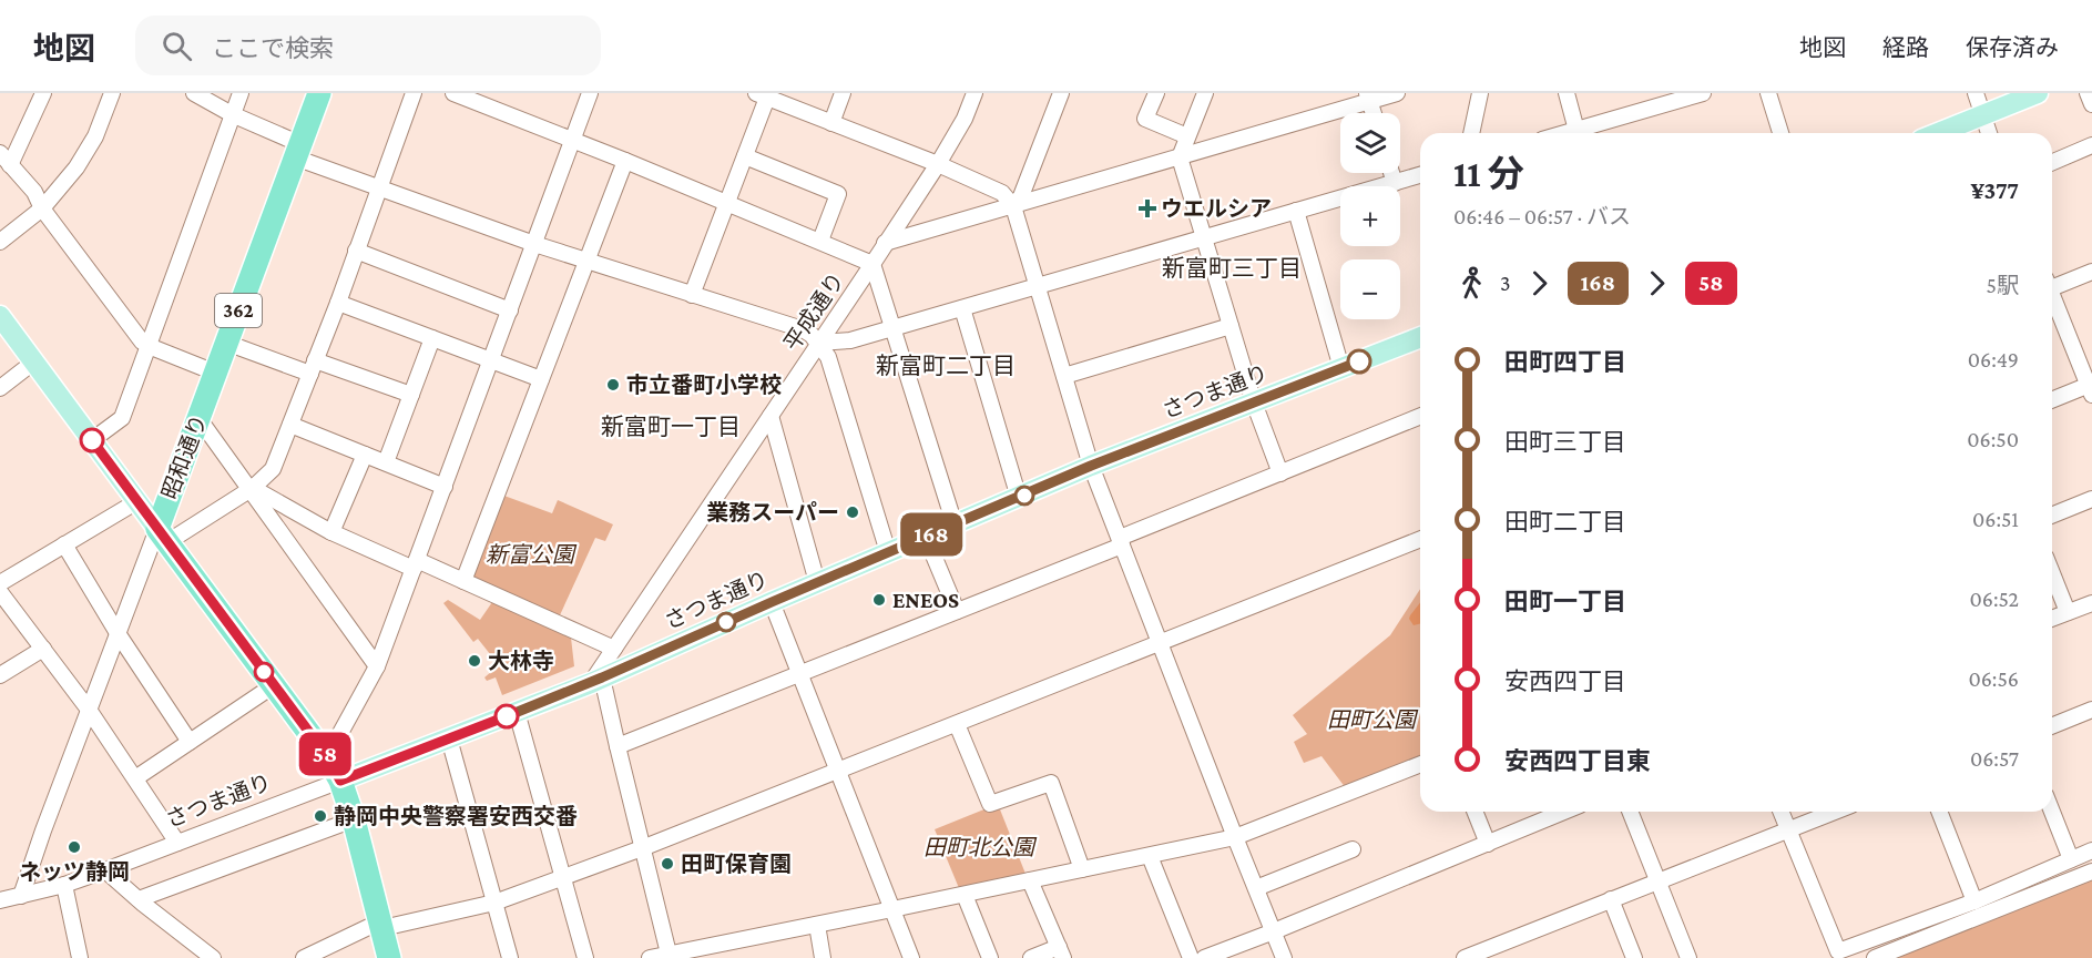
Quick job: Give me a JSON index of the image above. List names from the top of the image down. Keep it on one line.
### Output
{"streets":{"highway":["362","昭和通り"],"main road":["さつま通り"],"street":["平成通り"]},"crossings":[["平成通り","さつま通り"],["さつま通り","昭和通り"]],"districts":["新富町三丁目","新富町二丁目","新富町一丁目"],"parks":["新富公園","田町公園","田町北公園"],"places":{"health":["ウエルシア"],"other":["市立番町小学校","業務スーパー","ENEOS","大林寺","静岡中央警察署安西交番","ネッツ静岡","田町保育園"]},"lines":["bus line 168","bus line 58"],"page":{"header":"地図","search":"ここで検索","nav":["地図","経路","保存済み"],"on_map":["168","58"],"map_buttons":["+","−"],"heading":["11 分","06:46 – 06:57 · バス","¥377"],"legs":["3","168","58","5駅"],"list":[{"name":"田町四丁目","value":"06:49"},{"name":"田町三丁目","value":"06:50"},{"name":"田町二丁目","value":"06:51"},{"name":"田町一丁目","value":"06:52"},{"name":"安西四丁目","value":"06:56"},{"name":"安西四丁目東","value":"06:57"}]}}
